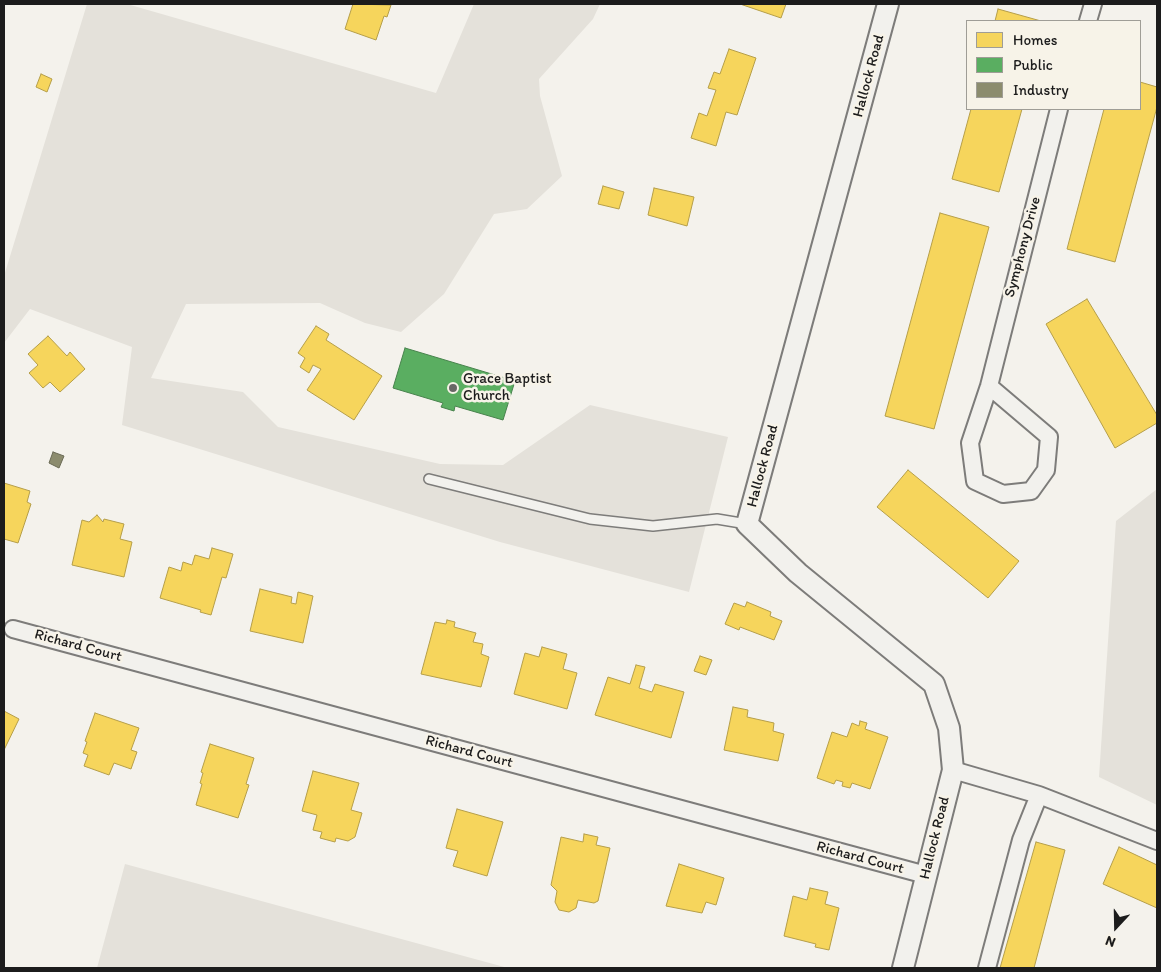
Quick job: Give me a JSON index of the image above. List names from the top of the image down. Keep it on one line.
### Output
{"streets":{"street":["Hallock Road","Symphony Drive","Richard Court"]},"crossings":[["Hallock Road","Richard Court"]],"places":["Grace Baptist Church"],"legend":["Homes","Public","Industry"],"north":"bottom"}
